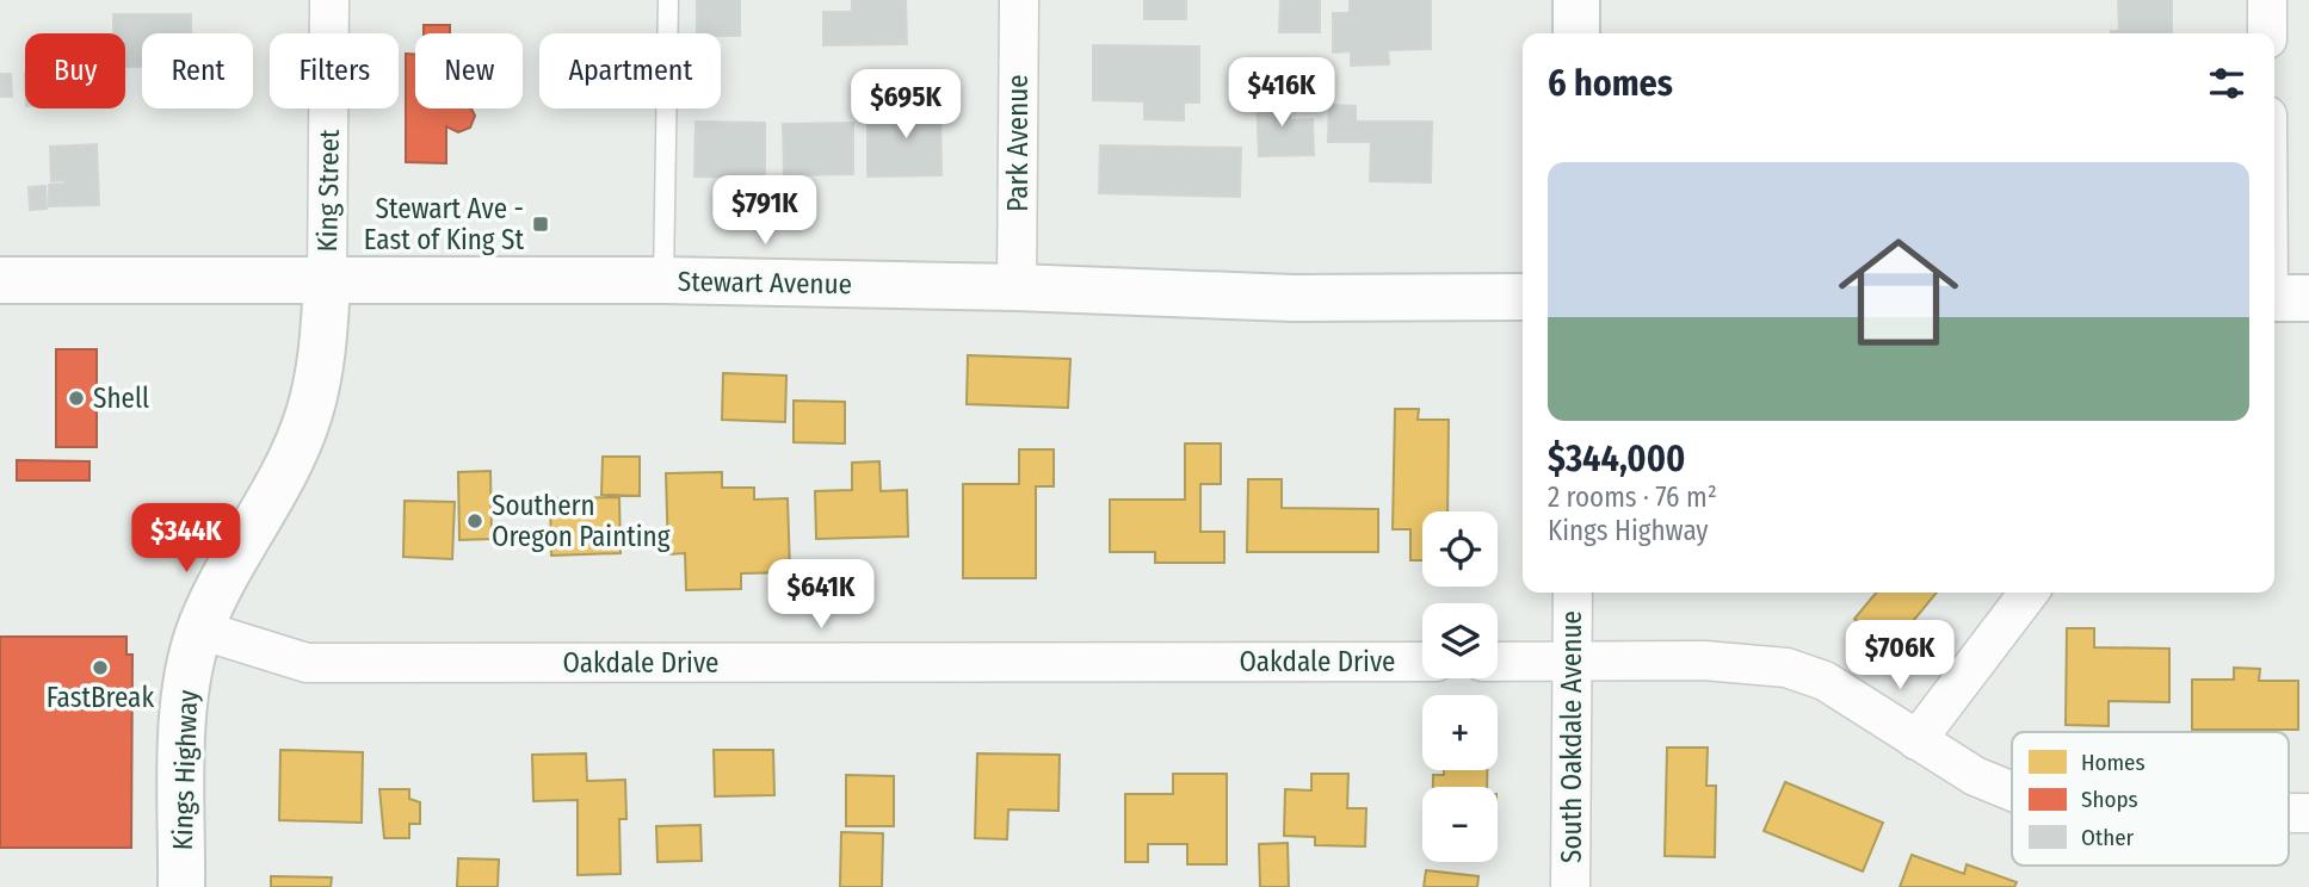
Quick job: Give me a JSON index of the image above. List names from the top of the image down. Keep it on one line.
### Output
{"streets":{"main road":["Stewart Avenue","Kings Highway"],"street":["Park Avenue","King Street","Oakdale Drive","South Oakdale Avenue"]},"crossings":[["Park Avenue","Stewart Avenue"],["King Street","Stewart Avenue"],["King Street","Kings Highway"],["Stewart Avenue","Kings Highway"],["Oakdale Drive","Kings Highway"]],"places":{"transit":["Stewart Ave - East of King St"],"other":["Shell","Southern Oregon Painting","FastBreak"]},"legend":["Homes","Shops","Other"],"page":{"chip":["Buy","Rent","Filters","New","Apartment"],"heading":"6 homes","price":["$416K","$695K","$791K","$344K","$641K","$706K"],"list":[{"name":"$344,000","note":"2 rooms · 76 m² · Kings Highway"}],"map_buttons":["+","−"]}}
